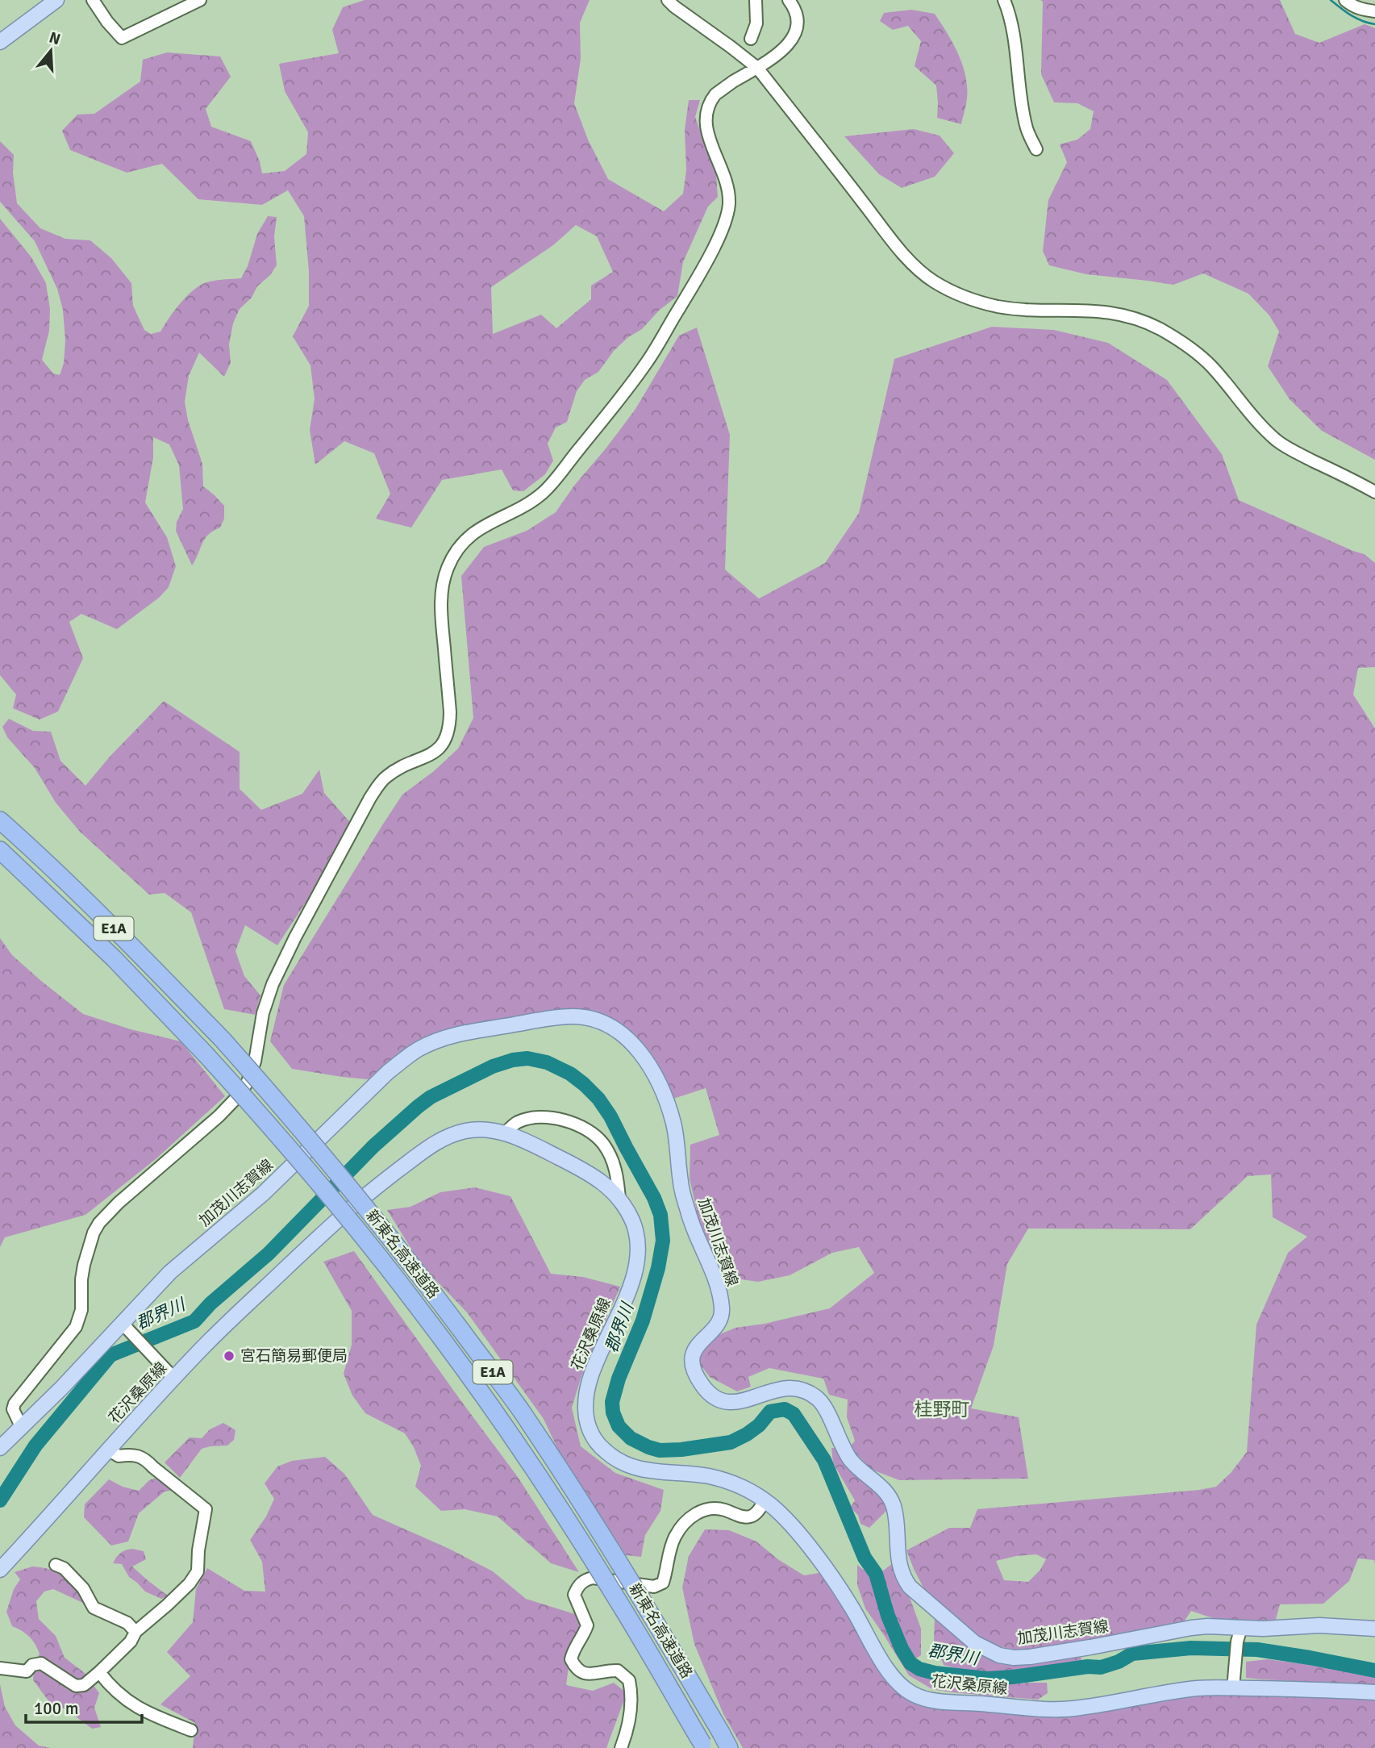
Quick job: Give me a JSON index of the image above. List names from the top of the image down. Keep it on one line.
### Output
{"streets":{"highway":["E1A","新東名高速道路"],"main road":["加茂川志賀線","花沢桑原線"]},"districts":["桂野町"],"water":["郡界川"],"places":["宮石簡易郵便局"],"scale_bar":"100 m","north":"top"}
